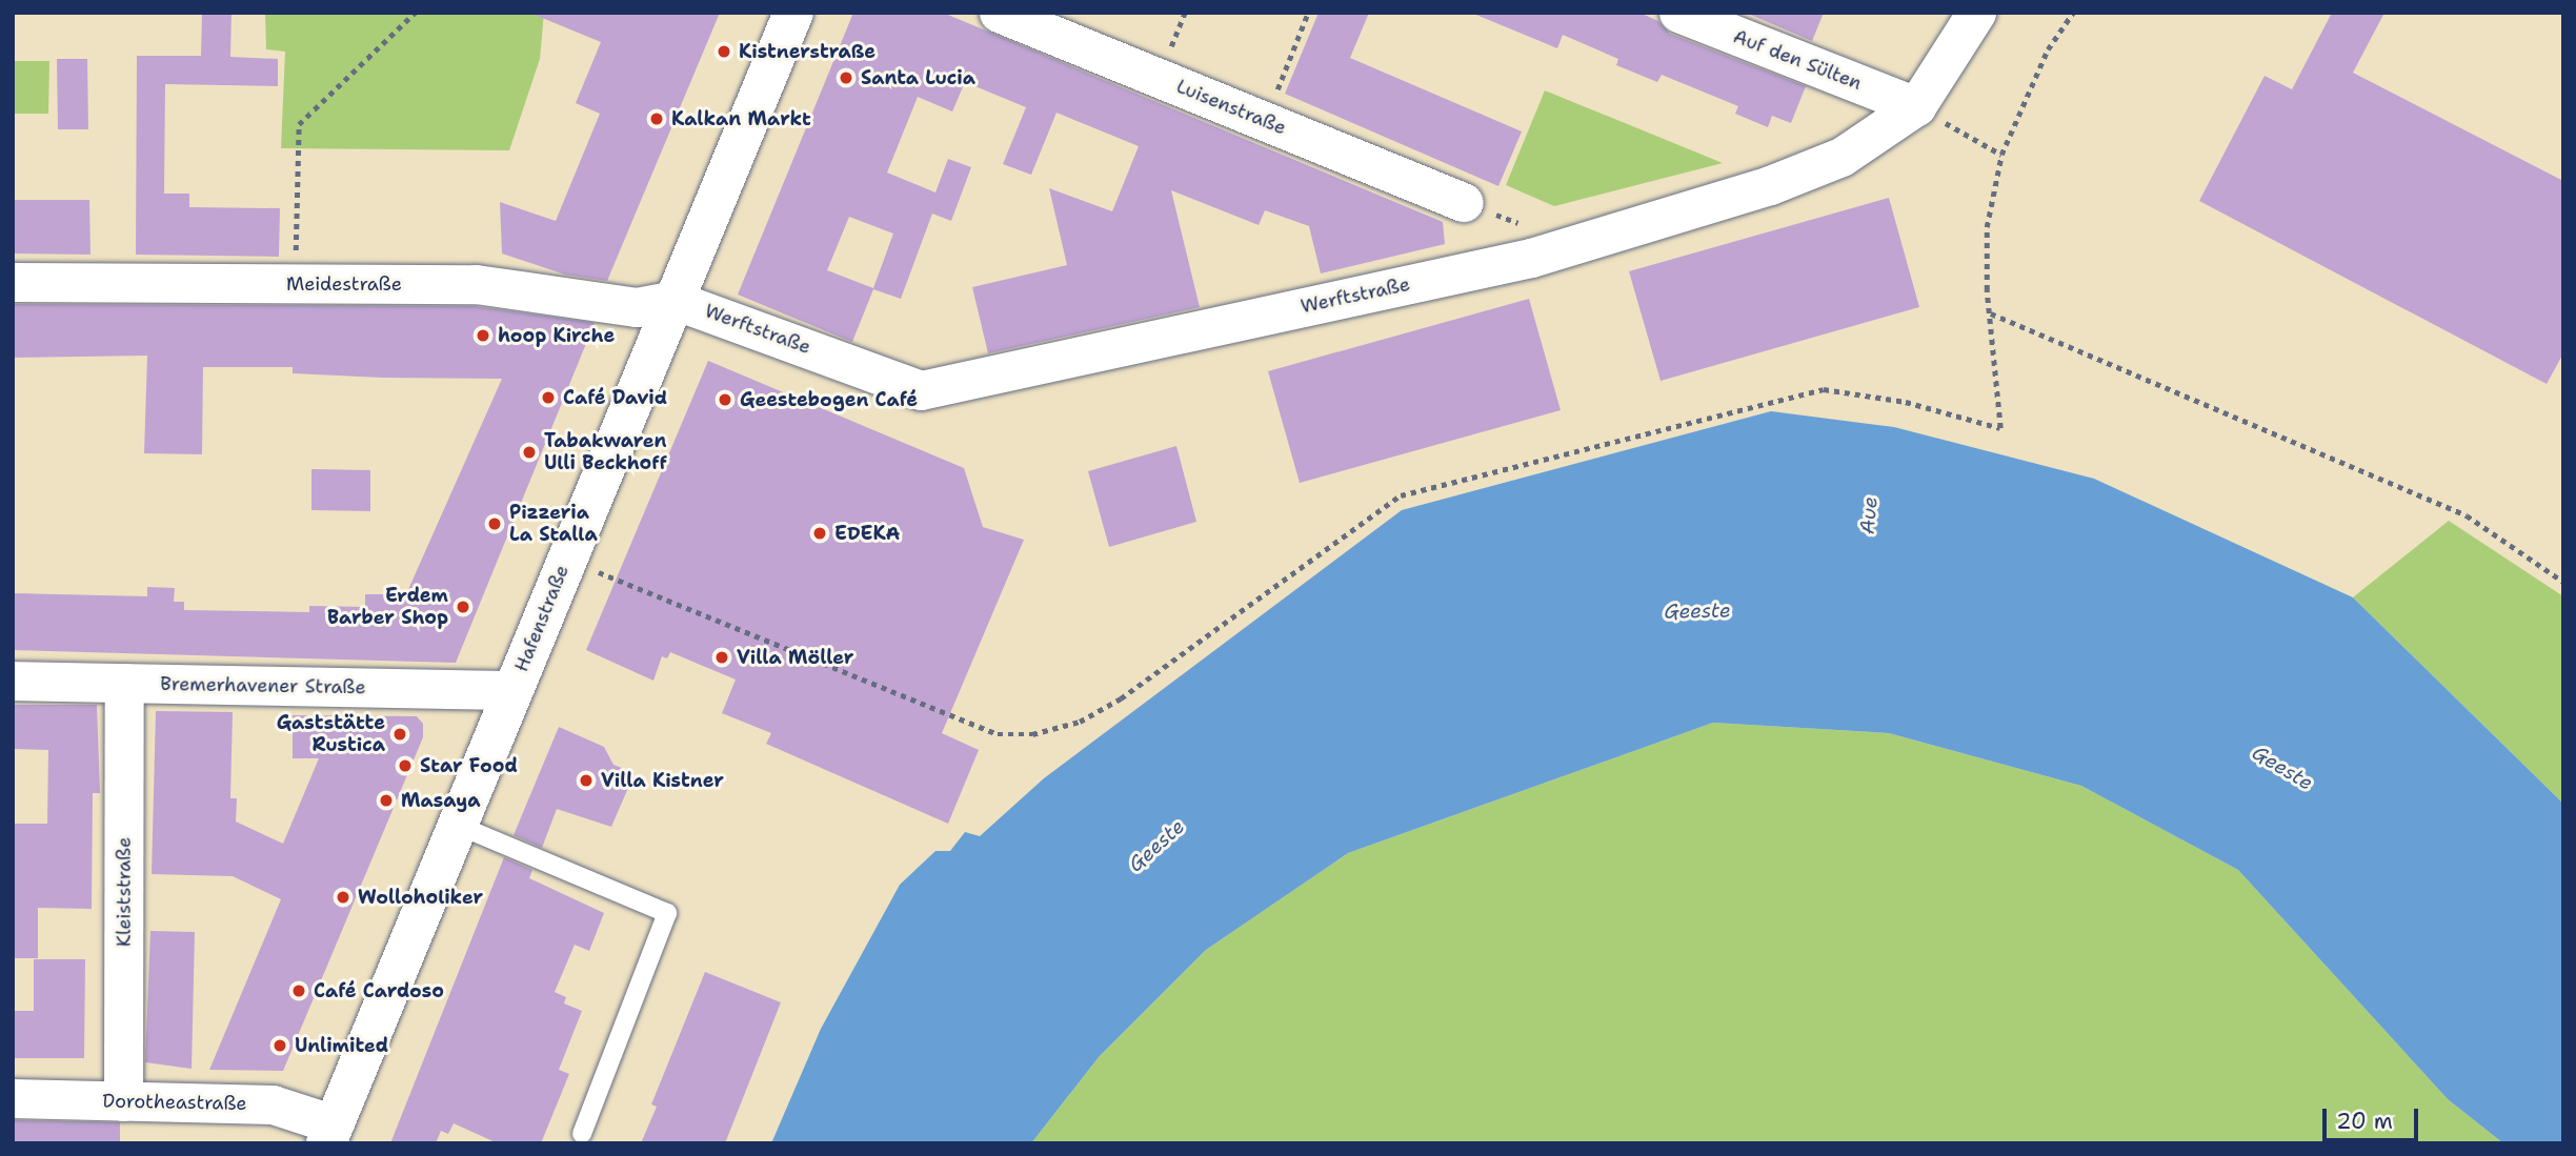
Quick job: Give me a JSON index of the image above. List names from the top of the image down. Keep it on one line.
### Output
{"streets":{"main road":["Hafenstraße"],"street":["Auf den Sülten","Luisenstraße","Meidestraße","Werftstraße","Bremerhavener Straße","Kleiststraße","Dorotheastraße"]},"crossings":[["Auf den Sülten","Werftstraße"],["Meidestraße","Werftstraße"],["Meidestraße","Hafenstraße"],["Werftstraße","Hafenstraße"],["Hafenstraße","Bremerhavener Straße"],["Hafenstraße","Dorotheastraße"],["Bremerhavener Straße","Kleiststraße"],["Kleiststraße","Dorotheastraße"]],"water":["Aue","Geeste"],"places":["Kistnerstraße","Santa Lucia","Kalkan Markt","hoop Kirche","Café David","Geestebogen Café","Tabakwaren Ulli Beckhoff","Pizzeria La Stalla","EDEKA","Erdem Barber Shop","Villa Möller","Gaststätte Rustica","Star Food","Villa Kistner","Masaya","Wolloholiker","Café Cardoso","Unlimited"],"scale_bar":"20 m"}
